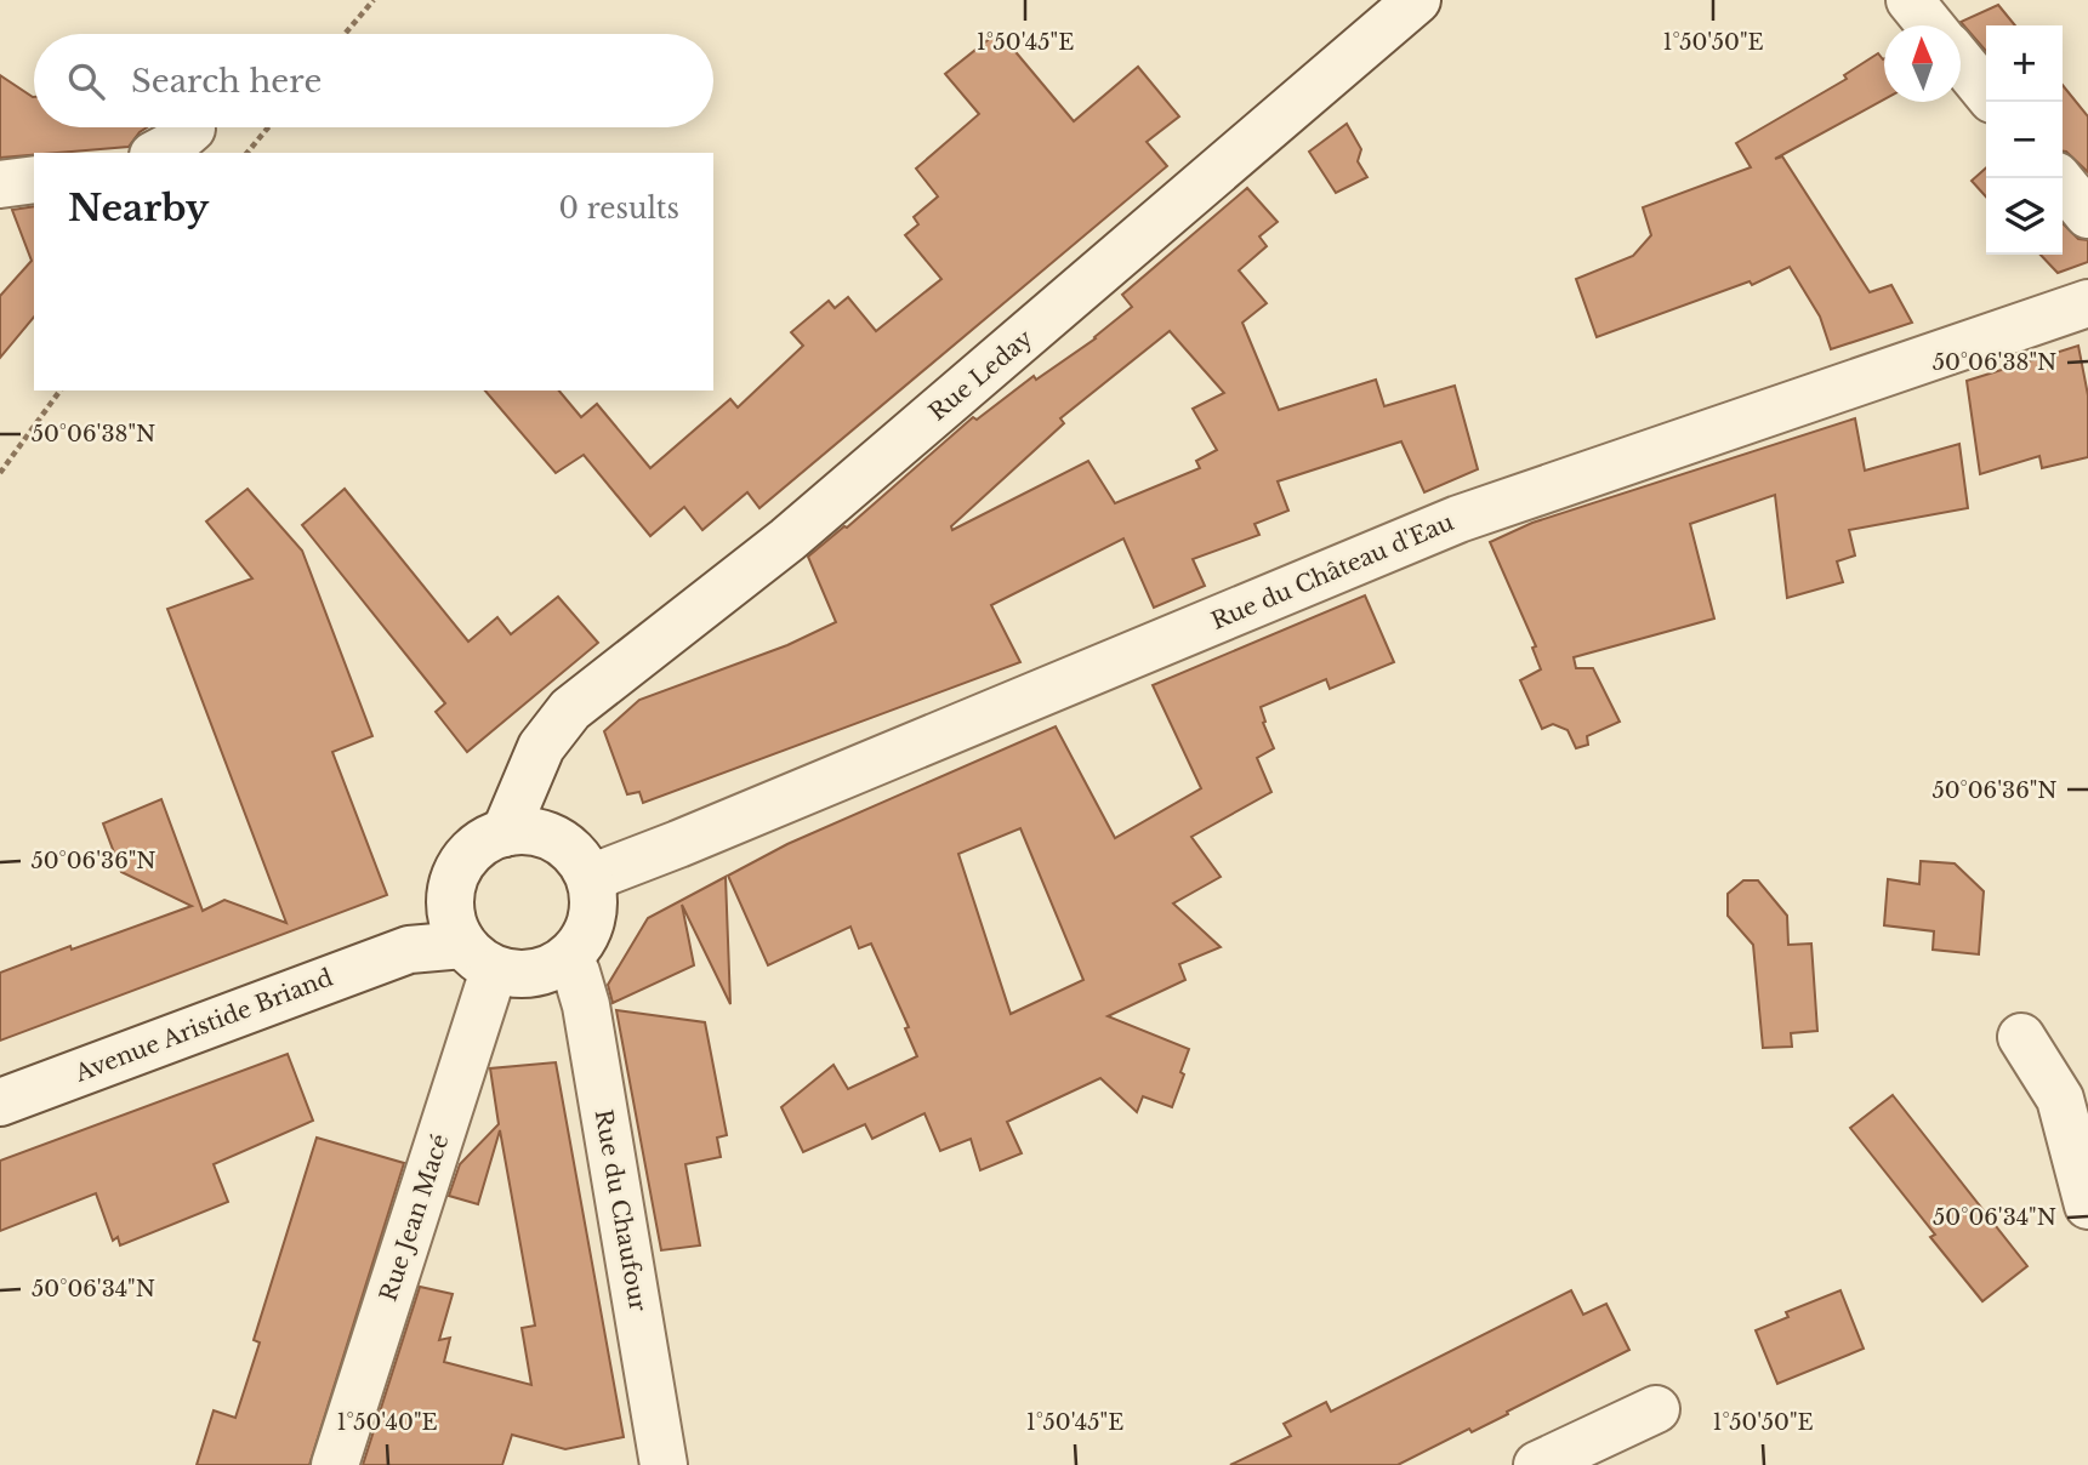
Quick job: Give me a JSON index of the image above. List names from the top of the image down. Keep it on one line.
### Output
{"streets":{"street":["Rue Leday","Rue du Château d'Eau","Avenue Aristide Briand","Rue du Chaufour","Rue Jean Macé"]},"crossings":[["Rue Leday","Rue du Château d'Eau"],["Rue Leday","Avenue Aristide Briand"],["Rue Leday","Rue du Chaufour"],["Rue Leday","Rue Jean Macé"],["Rue du Château d'Eau","Avenue Aristide Briand"],["Rue du Château d'Eau","Rue du Chaufour"],["Rue du Château d'Eau","Rue Jean Macé"],["Avenue Aristide Briand","Rue du Chaufour"],["Avenue Aristide Briand","Rue Jean Macé"],["Rue du Chaufour","Rue Jean Macé"]],"north":"top","page":{"map_buttons":["+","−"],"search":"Search here","heading":["Nearby","0 results"]},"coordinates":["1°50'45\"E","1°50'50\"E","50°06'38\"N","50°06'36\"N","50°06'34\"N","1°50'40\"E"]}
